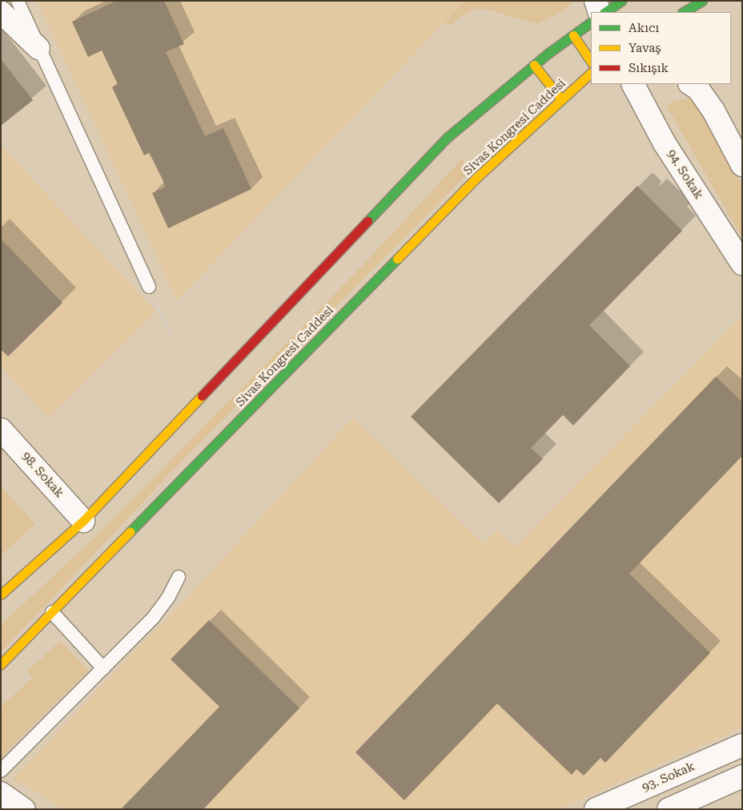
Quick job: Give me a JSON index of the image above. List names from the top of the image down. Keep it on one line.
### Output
{"streets":{"main road":["Sivas Kongresi Caddesi"],"street":["94. Sokak","98. Sokak","93. Sokak"]},"legend":["Akıcı","Yavaş","Sıkışık"]}
